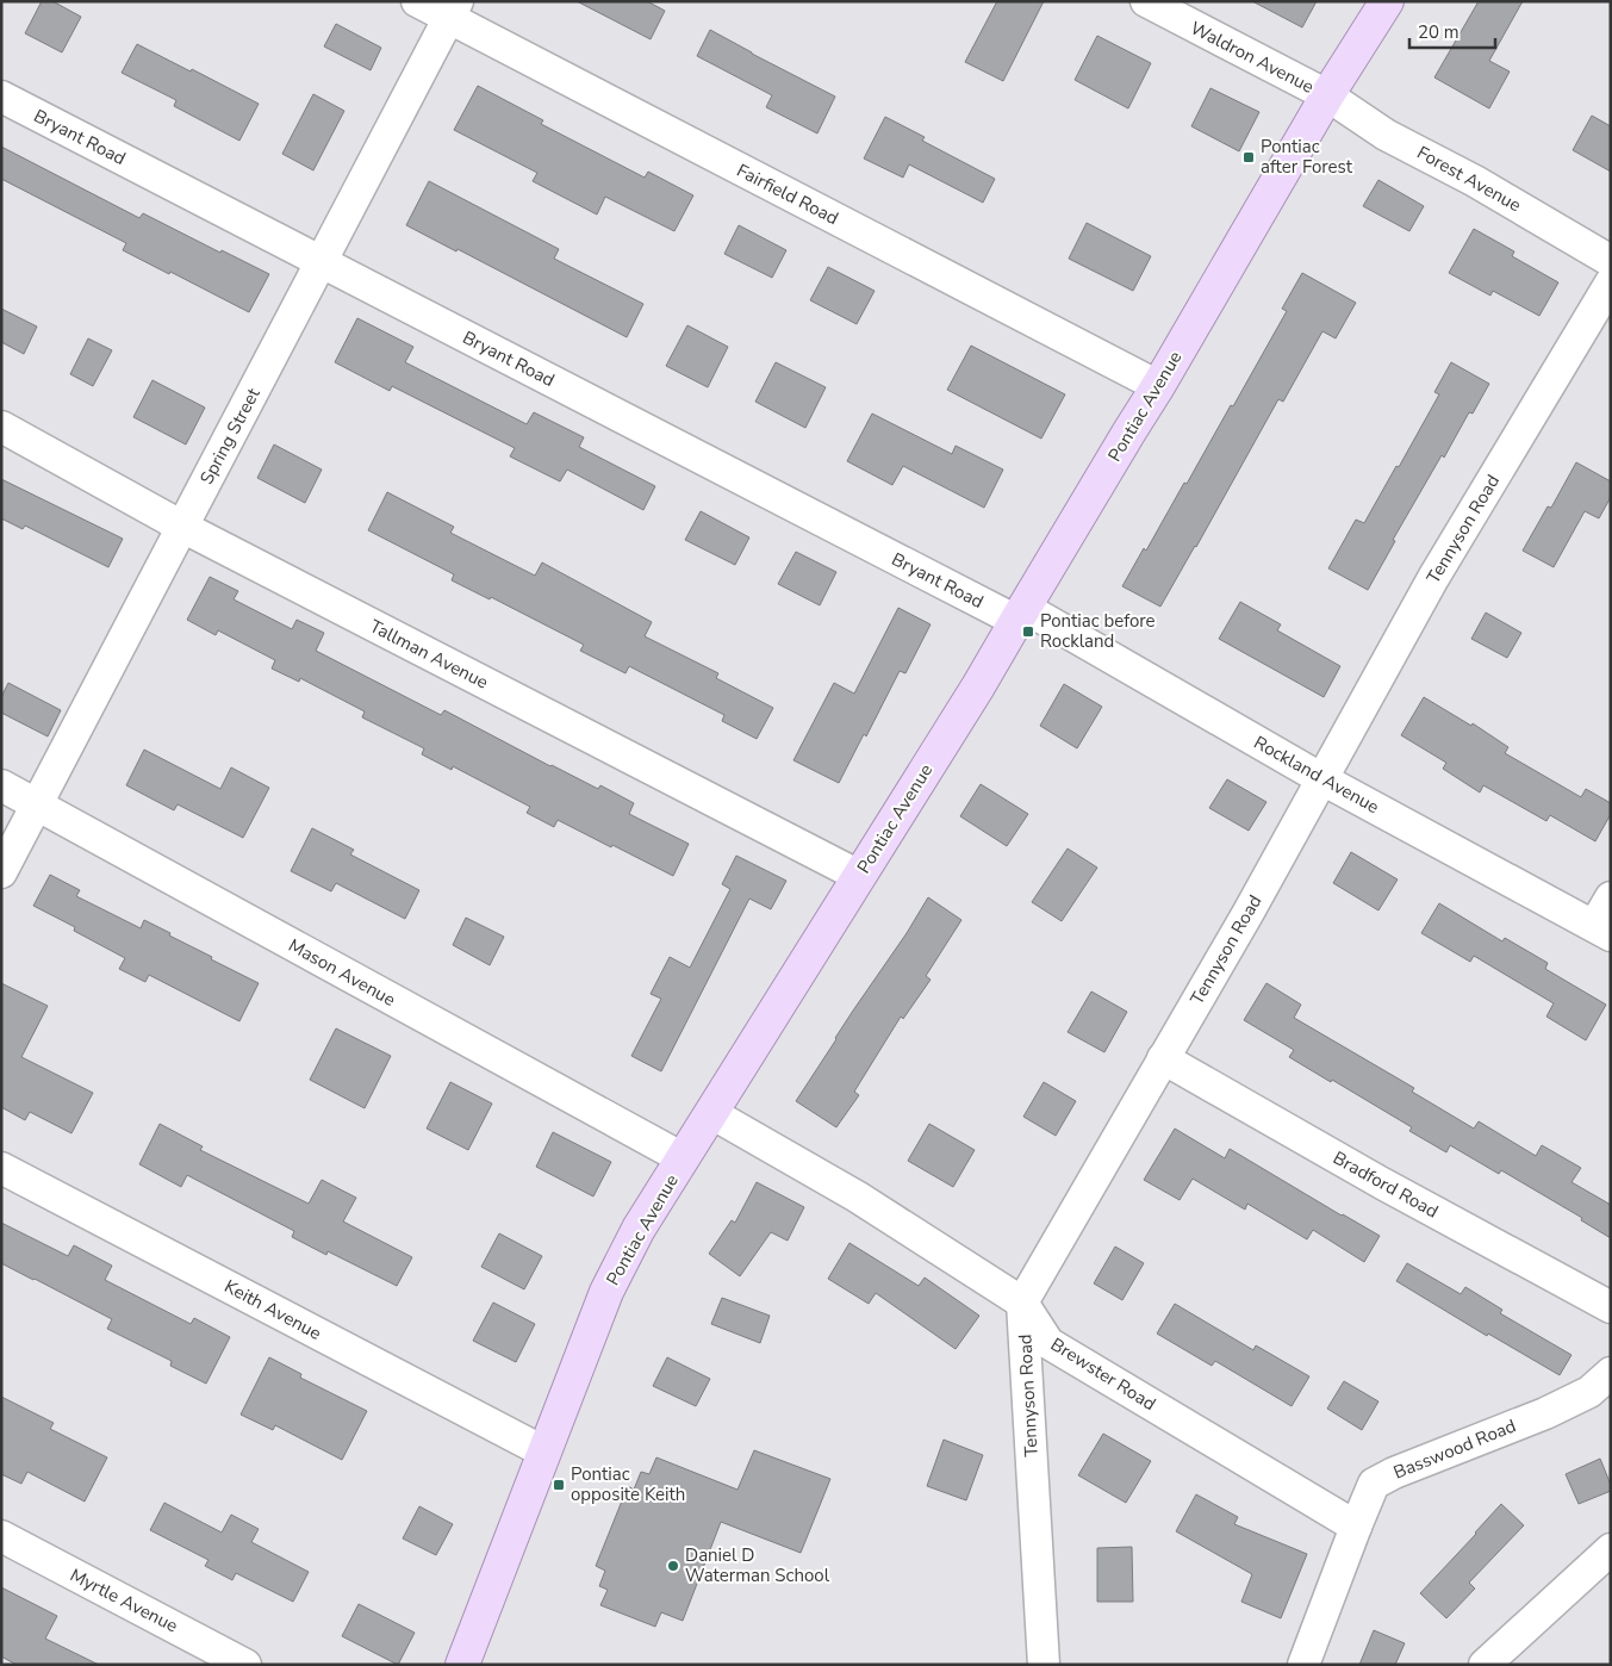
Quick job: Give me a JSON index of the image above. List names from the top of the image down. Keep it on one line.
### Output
{"streets":{"main road":["Pontiac Avenue"],"street":["Waldron Avenue","Bryant Road","Forest Avenue","Fairfield Road","Spring Street","Tennyson Road","Tallman Avenue","Rockland Avenue","Mason Avenue","Bradford Road","Keith Avenue","Brewster Road","Basswood Road","Myrtle Avenue"]},"crossings":[["Waldron Avenue","Forest Avenue"],["Waldron Avenue","Pontiac Avenue"],["Bryant Road","Pontiac Avenue"],["Bryant Road","Spring Street"],["Bryant Road","Rockland Avenue"],["Forest Avenue","Pontiac Avenue"],["Fairfield Road","Pontiac Avenue"],["Fairfield Road","Spring Street"],["Pontiac Avenue","Tallman Avenue"],["Pontiac Avenue","Rockland Avenue"],["Pontiac Avenue","Mason Avenue"],["Pontiac Avenue","Keith Avenue"],["Pontiac Avenue","Brewster Road"],["Spring Street","Tallman Avenue"],["Spring Street","Mason Avenue"],["Tennyson Road","Rockland Avenue"],["Tennyson Road","Bradford Road"],["Tennyson Road","Brewster Road"],["Brewster Road","Basswood Road"]],"places":{"transit":["Pontiac after Forest","Pontiac before Rockland","Pontiac opposite Keith"],"other":["Daniel D Waterman School"]},"scale_bar":"20 m"}
